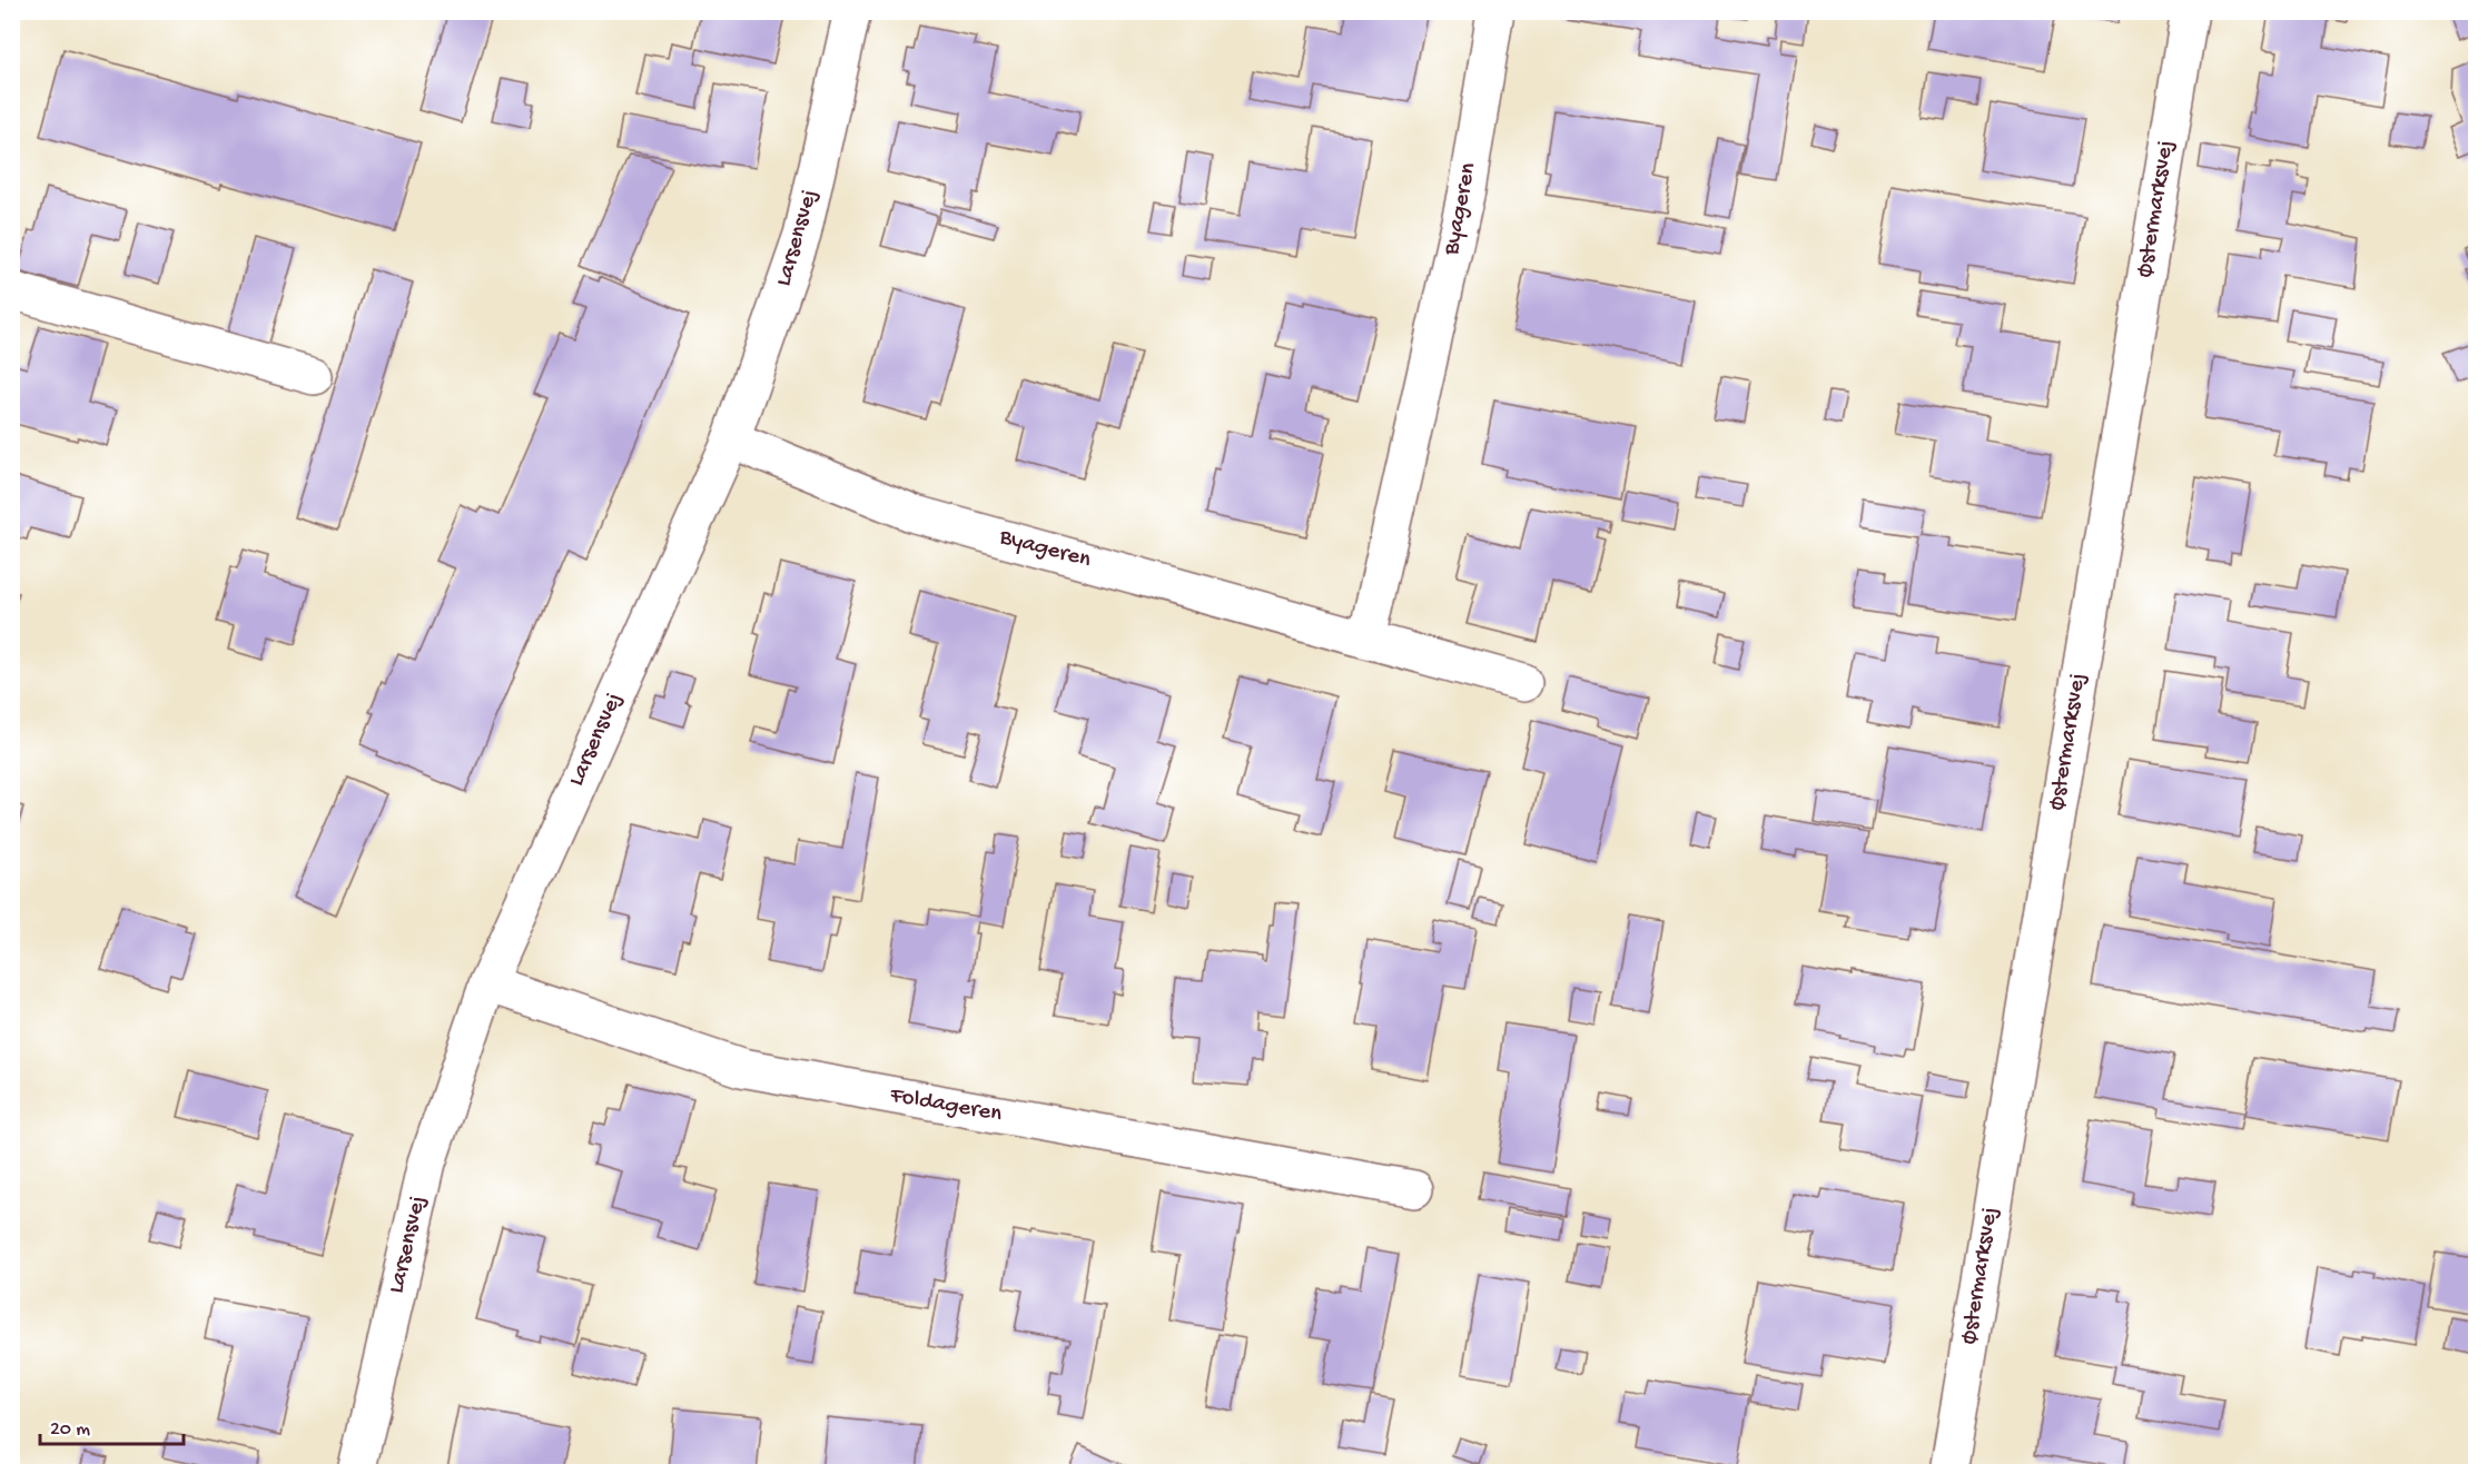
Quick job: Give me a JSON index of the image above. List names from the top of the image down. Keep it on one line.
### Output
{"streets":{"street":["Byageren","Østermarksvej","Larsensvej","Foldageren"]},"crossings":[["Byageren","Larsensvej"],["Larsensvej","Foldageren"]],"scale_bar":"20 m"}
